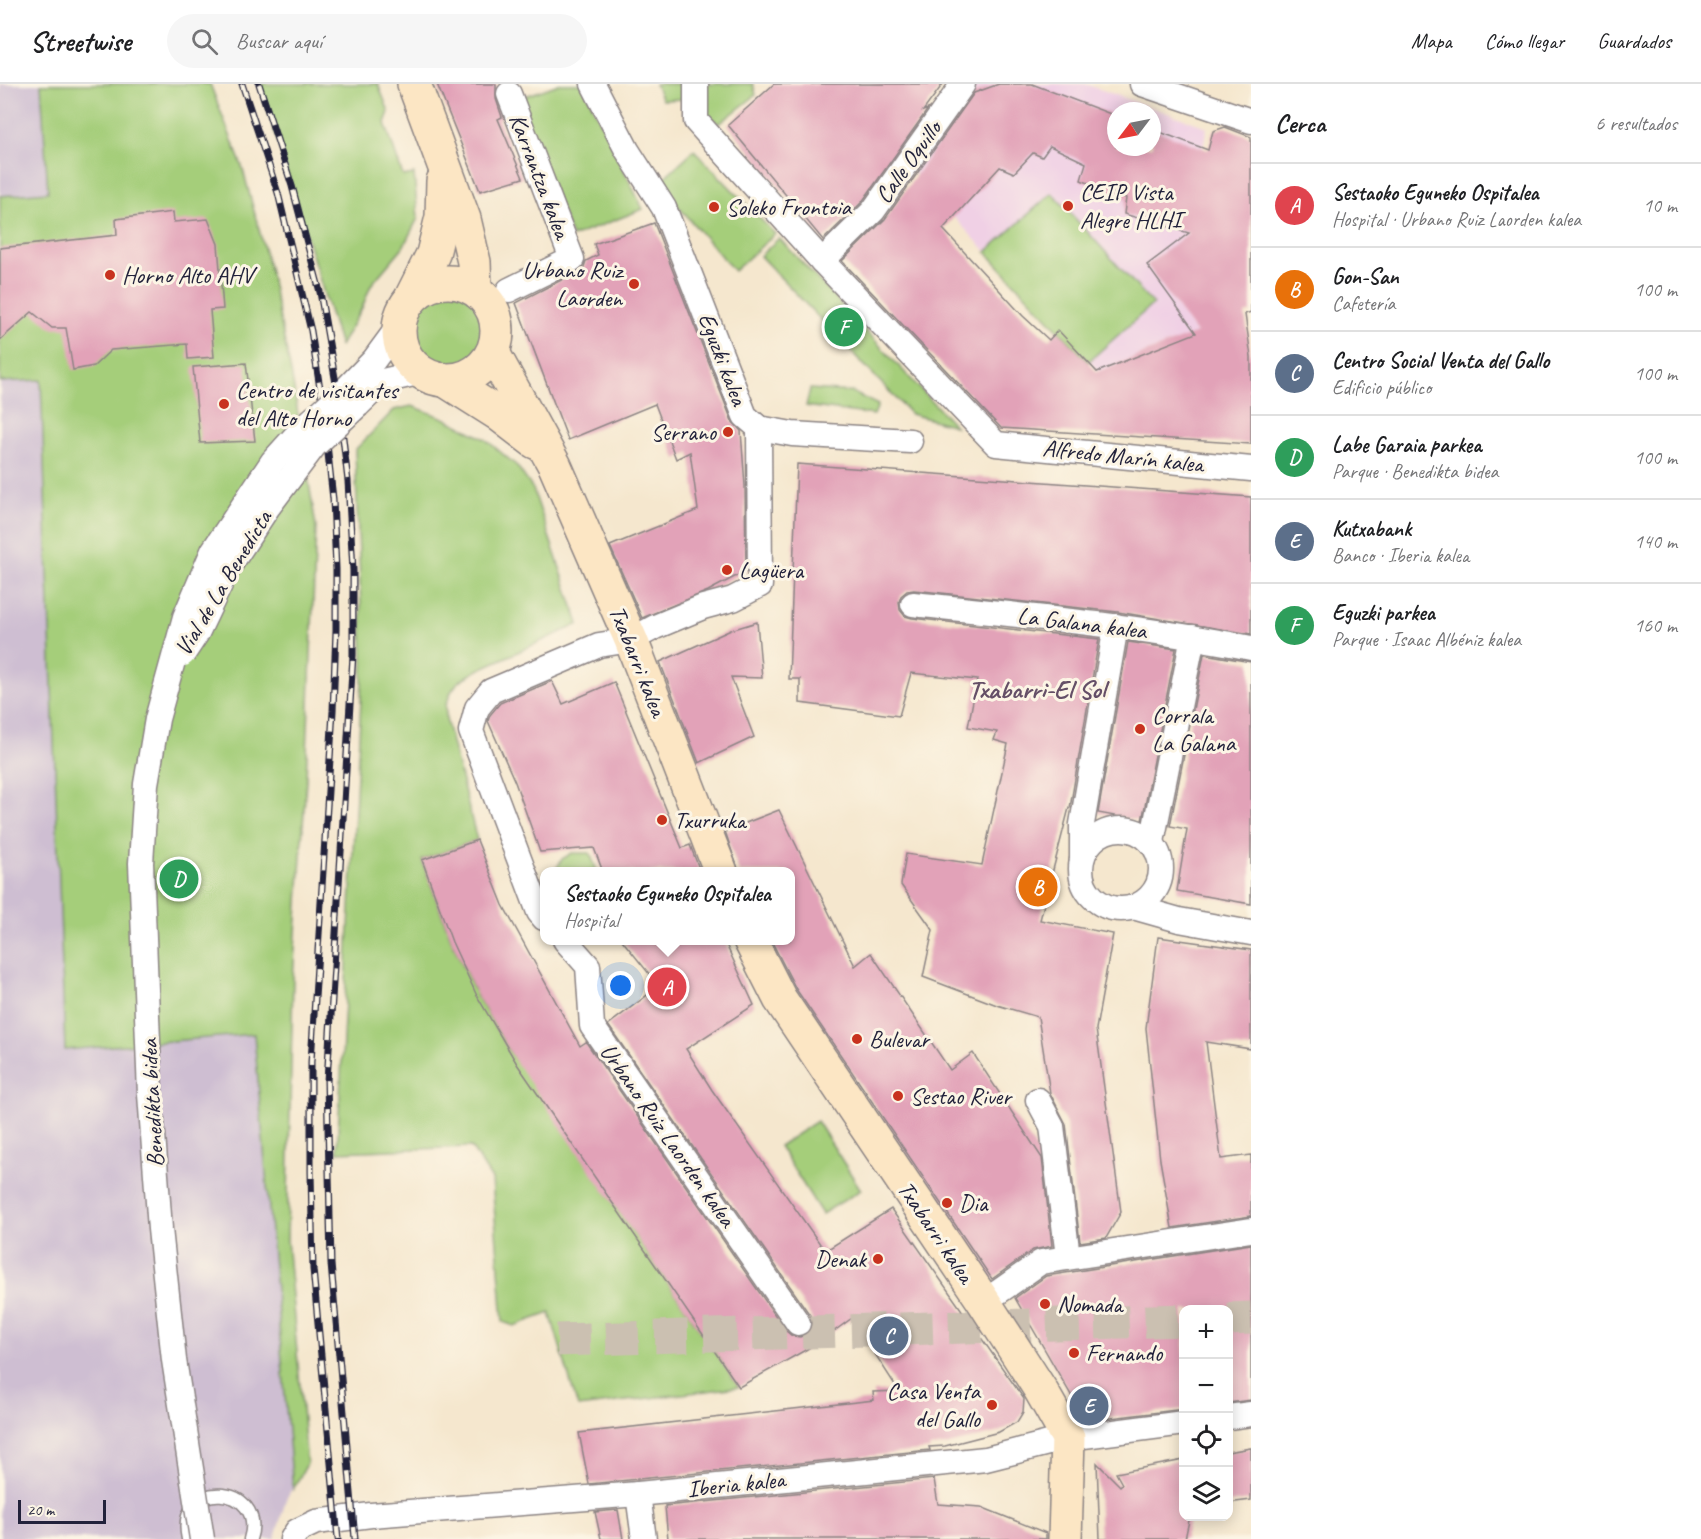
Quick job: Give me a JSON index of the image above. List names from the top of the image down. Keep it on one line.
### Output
{"streets":{"street":["Calle Oquillo","Karrantza kalea","Eguzki kalea","Alfredo Marín kalea","Vial de La Benedicta","La Galana kalea","Txabarri kalea","Benedikta bidea","Urbano Ruiz Laorden kalea","Iberia kalea"]},"crossings":[["Calle Oquillo","Alfredo Marín kalea"],["Eguzki kalea","Txabarri kalea"],["Vial de La Benedicta","Txabarri kalea"],["Vial de La Benedicta","Benedikta bidea"],["Txabarri kalea","Iberia kalea"]],"districts":["Txabarri-El Sol"],"places":["CEIP Vista Alegre HLHI","Soleko Frontoia","Horno Alto AHV","Urbano Ruiz Laorden","Centro de visitantes del Alto Horno","Serrano","Lagüera","Corrala La Galana","Txurruka","Bulevar","Sestao River","Dia","Denak","Nomada","Fernando","Casa Venta del Gallo"],"scale_bar":"20 m","north":"bottom left","page":{"header":"Streetwise","search":"Buscar aquí","nav":["Mapa","Cómo llegar","Guardados"],"heading":["Cerca","6 resultados"],"list":[{"mark":"A","name":"Sestaoko Eguneko Ospitalea","note":"Hospital · Urbano Ruiz Laorden kalea","value":"10 m"},{"mark":"B","name":"Gon-San","note":"Cafetería","value":"100 m"},{"mark":"C","name":"Centro Social Venta del Gallo","note":"Edificio público","value":"100 m"},{"mark":"D","name":"Labe Garaia parkea","note":"Parque · Benedikta bidea","value":"100 m"},{"mark":"E","name":"Kutxabank","note":"Banco · Iberia kalea","value":"140 m"},{"mark":"F","name":"Eguzki parkea","note":"Parque · Isaac Albéniz kalea","value":"160 m"}],"pins":["F","D","B","A","C","E"],"popup":["Sestaoko Eguneko Ospitalea","Hospital"],"map_buttons":["+","−"],"scale":"20 m"}}
